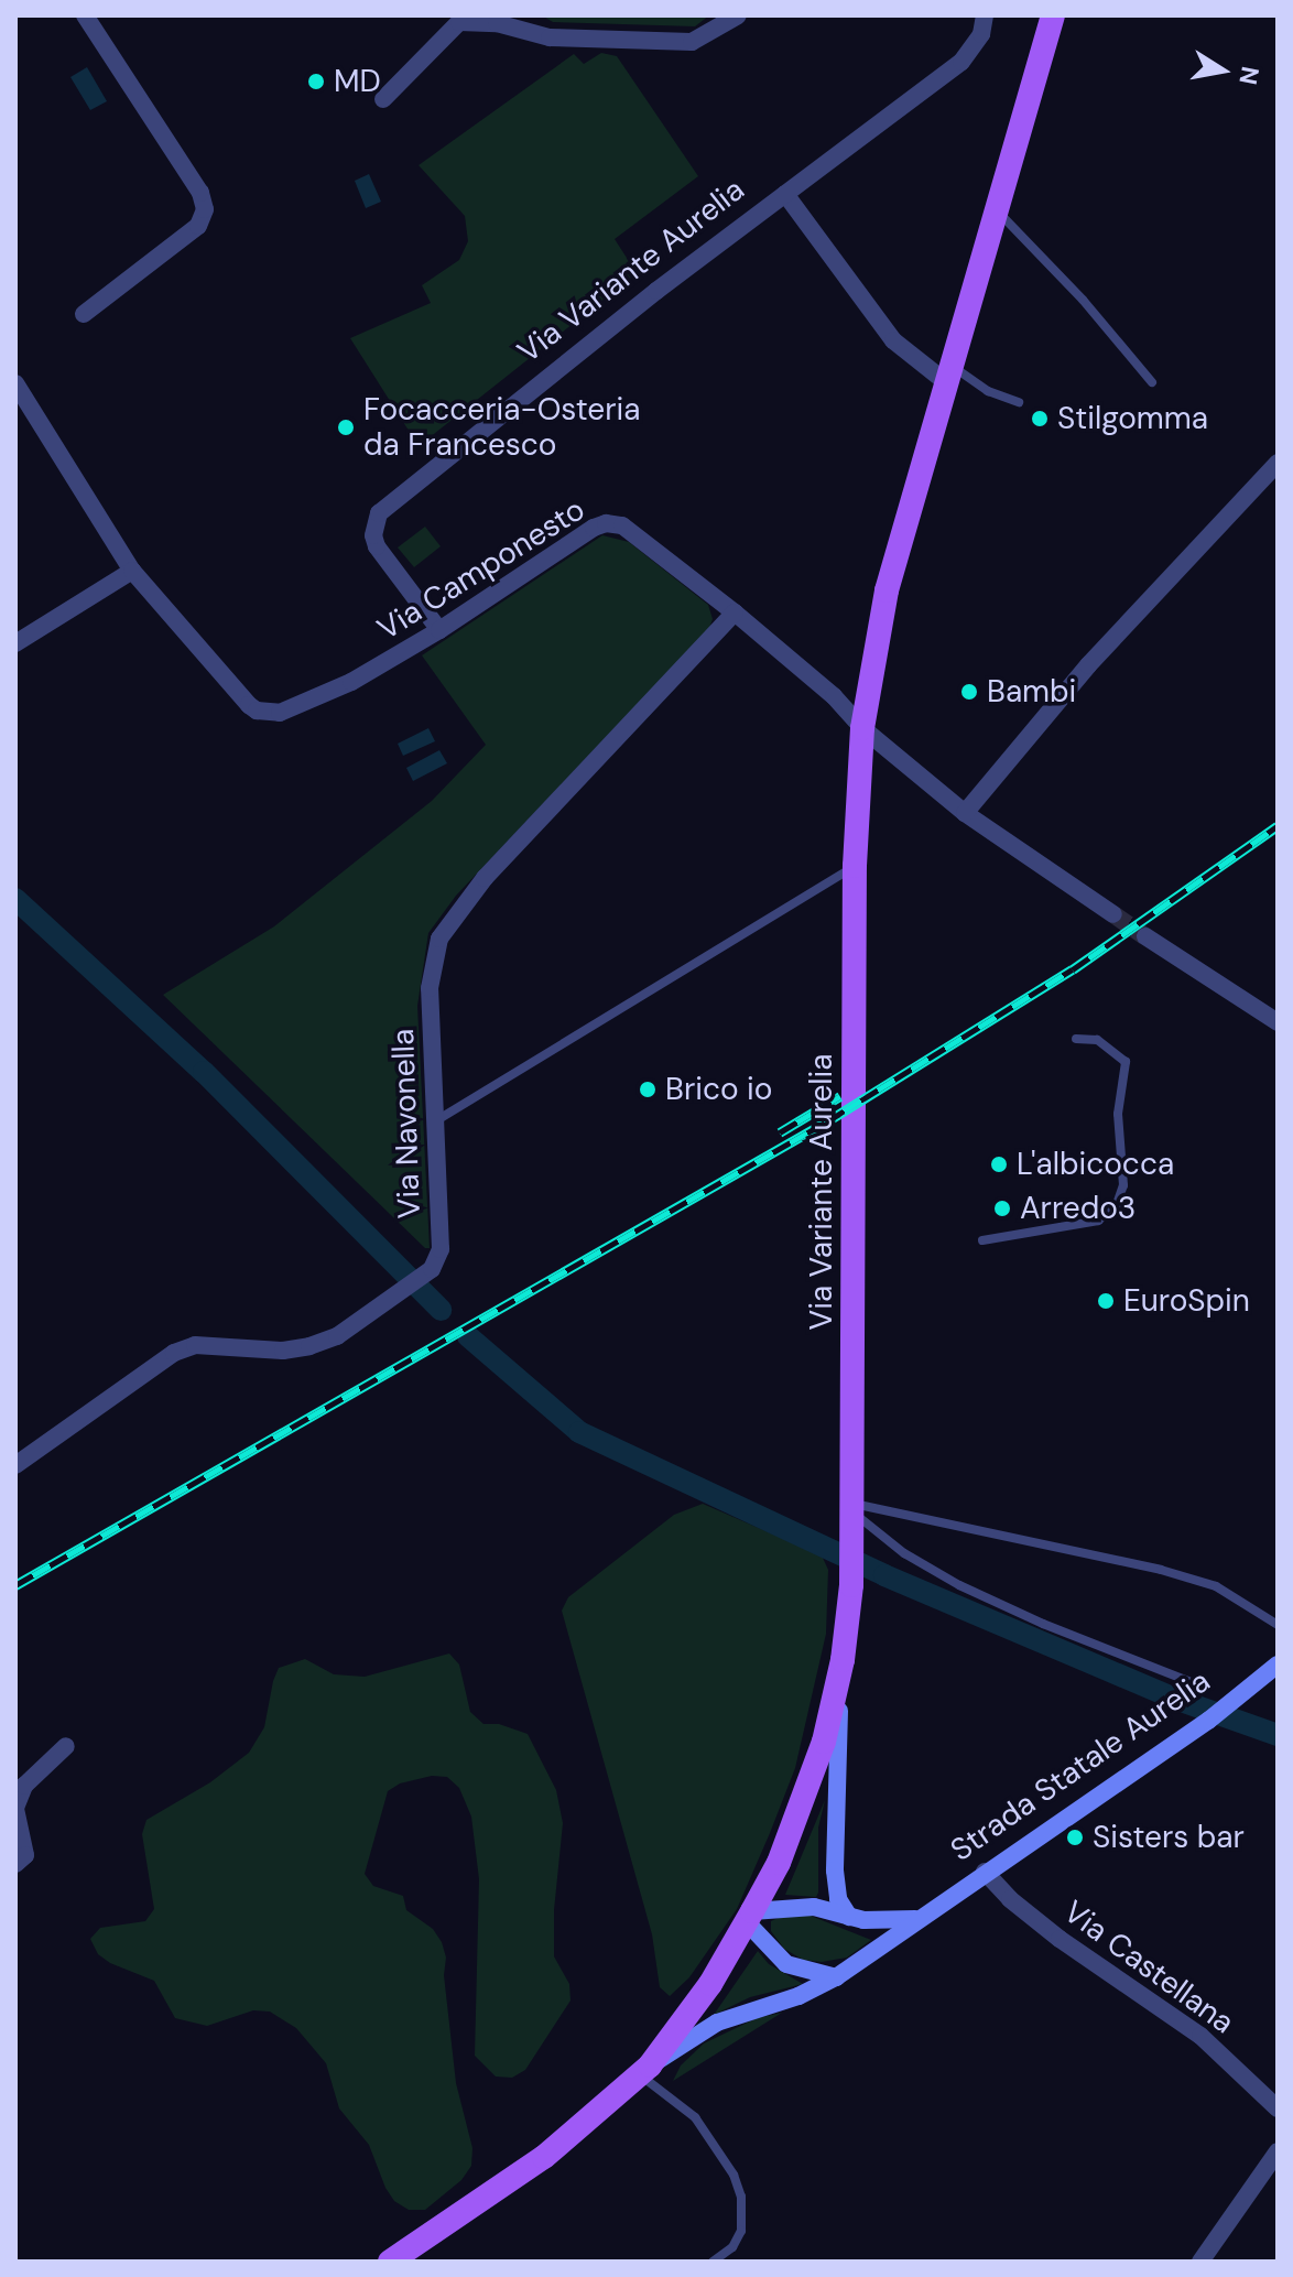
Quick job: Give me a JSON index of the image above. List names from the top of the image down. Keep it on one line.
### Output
{"streets":{"main road":["Via Variante Aurelia","Strada Statale Aurelia"],"street":["Via Camponesto","Via Navonella","Via Castellana"]},"crossings":[["Via Variante Aurelia","Via Camponesto"],["Via Variante Aurelia","Strada Statale Aurelia"],["Via Camponesto","Via Navonella"],["Strada Statale Aurelia","Via Castellana"]],"places":["MD","Stilgomma","Focacceria-Osteria da Francesco","Bambi","Brico io","L'albicocca","Arredo3","EuroSpin","Sisters bar"],"north":"right"}
